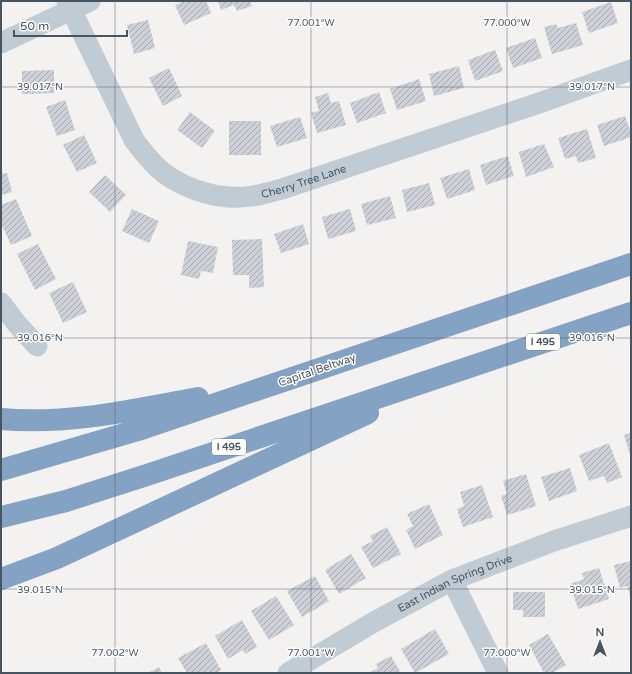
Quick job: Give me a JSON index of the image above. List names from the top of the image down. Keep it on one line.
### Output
{"streets":{"highway":["I 495","Capital Beltway"],"street":["Cherry Tree Lane","East Indian Spring Drive"]},"scale_bar":"50 m","north":"top","coordinates":["77.001°W","77.000°W","39.017°N","39.016°N","39.015°N","77.002°W"]}
